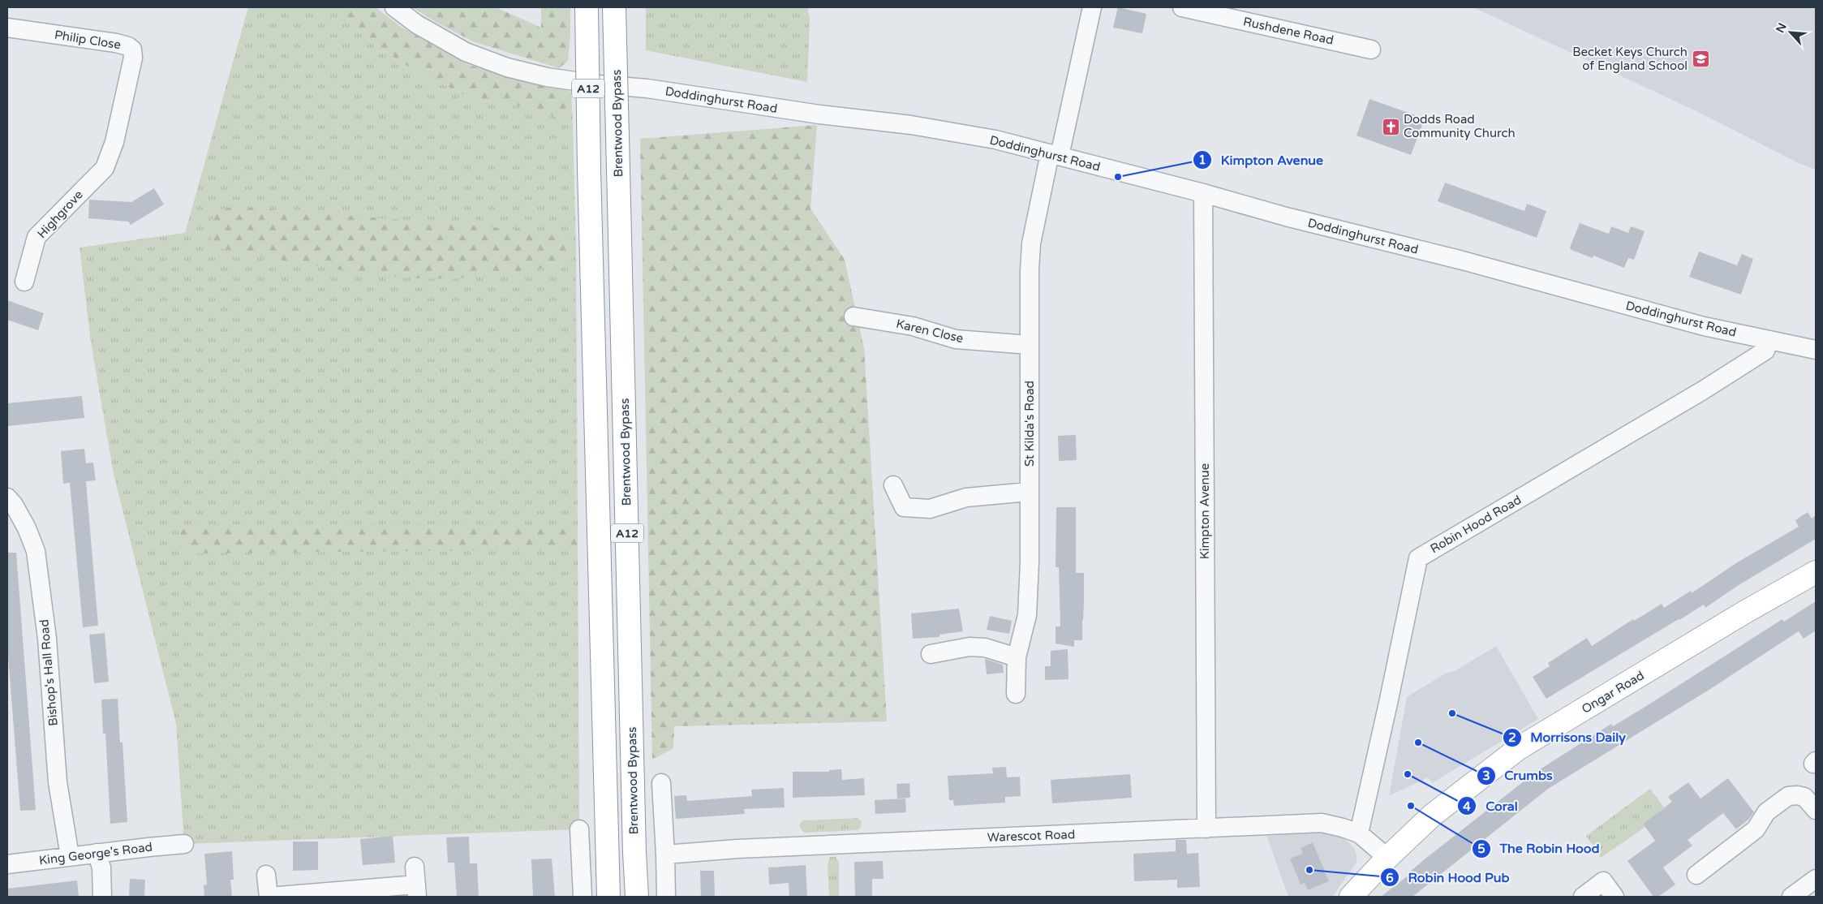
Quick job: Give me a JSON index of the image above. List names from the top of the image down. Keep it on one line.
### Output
{"streets":{"main road":["A12","Brentwood Bypass","Ongar Road"],"street":["Rushdene Road","Philip Close","Doddinghurst Road","Highgrove","Karen Close","St Kilda's Road","Kimpton Avenue","Robin Hood Road","Bishop's Hall Road","Warescot Road","King George's Road"]},"crossings":[["Philip Close","Highgrove"],["Doddinghurst Road","St Kilda's Road"],["Doddinghurst Road","Kimpton Avenue"],["Doddinghurst Road","Robin Hood Road"],["Karen Close","St Kilda's Road"],["Kimpton Avenue","Warescot Road"],["Robin Hood Road","Warescot Road"],["Bishop's Hall Road","King George's Road"],["Ongar Road","Warescot Road"]],"places":{"school or university":["Becket Keys Church of England School"],"church":["Dodds Road Community Church"],"other":["Kimpton Avenue","Morrisons Daily","Crumbs","Coral","The Robin Hood","Robin Hood Pub"]},"north":"top left"}
